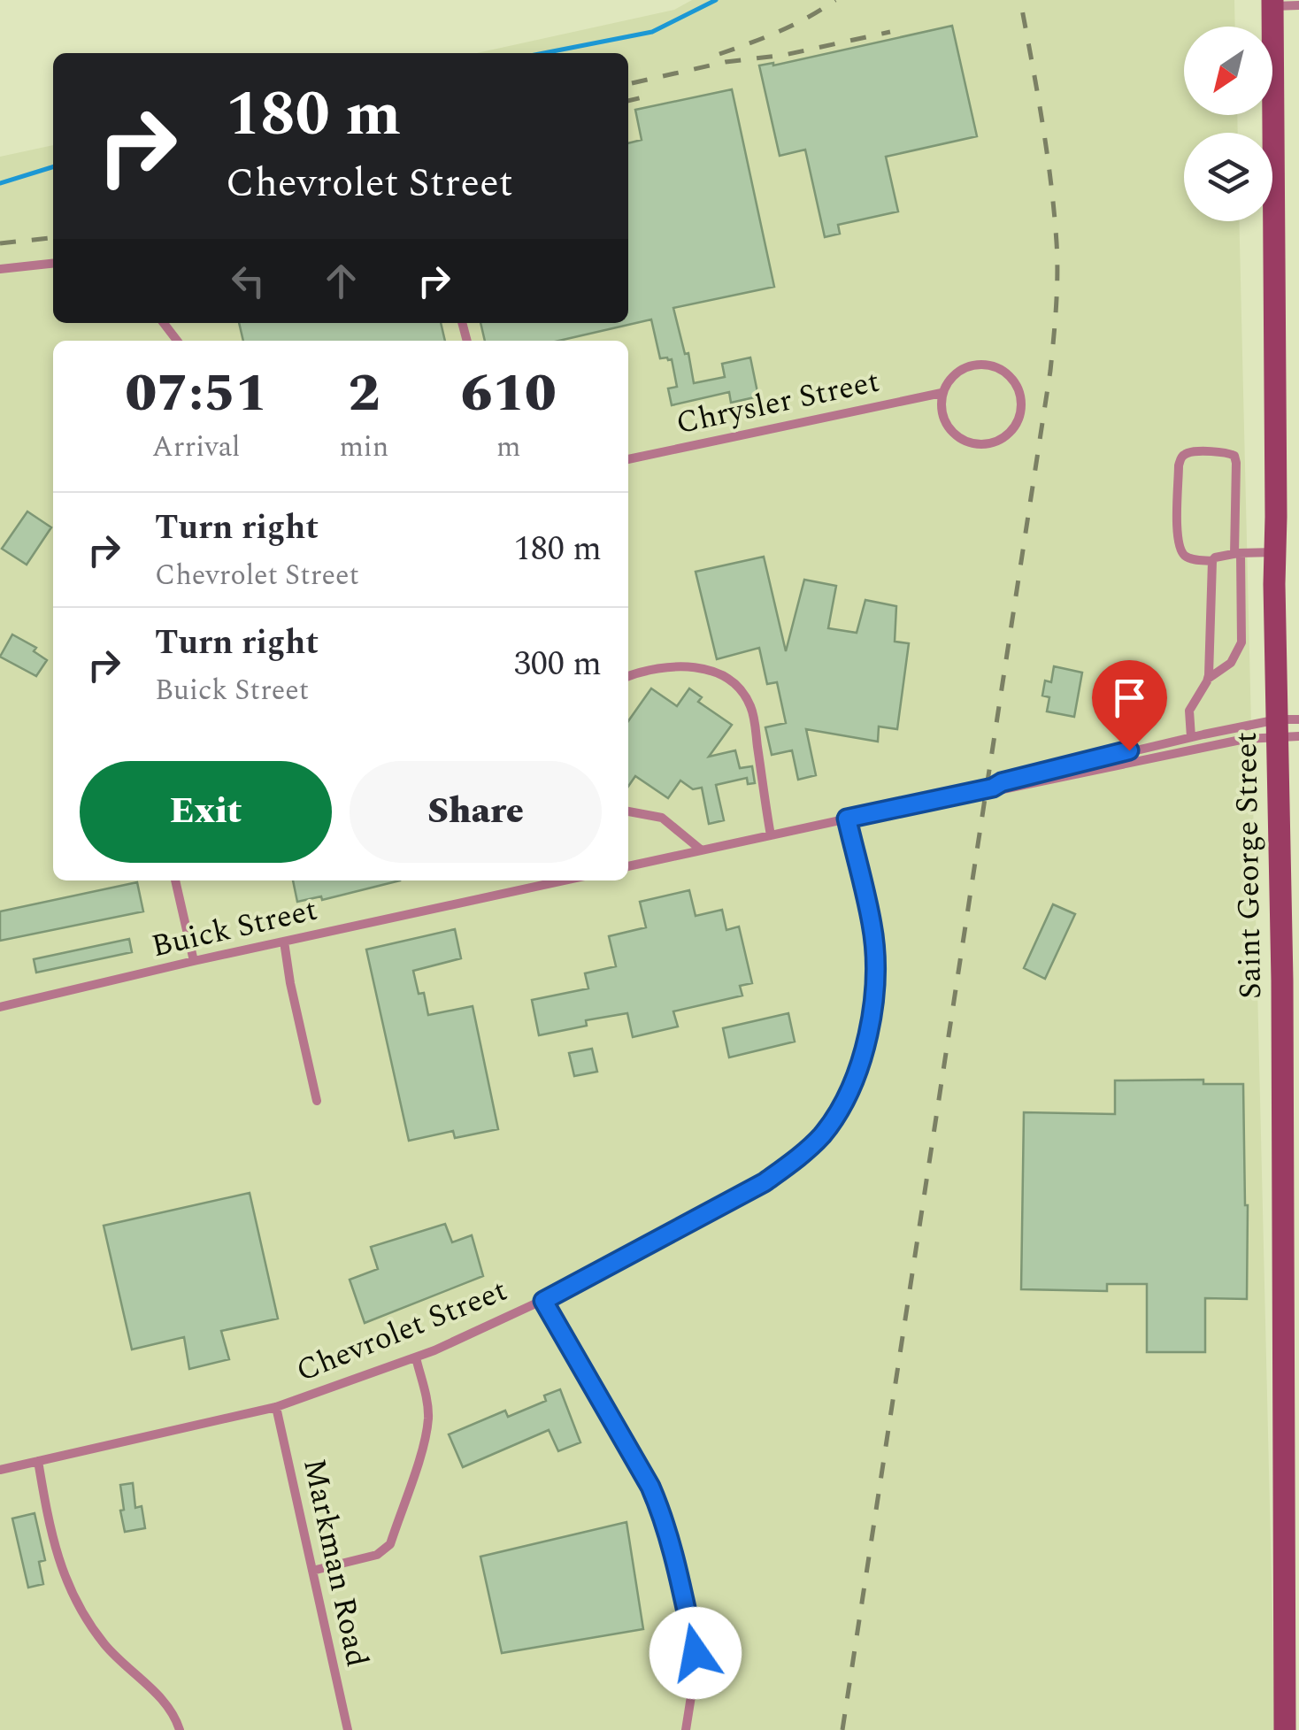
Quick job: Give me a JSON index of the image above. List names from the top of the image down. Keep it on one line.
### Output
{"streets":{"main road":["Saint George Street"],"lane":["Chrysler Street","Buick Street","Chevrolet Street","Markman Road"]},"crossings":[["Chevrolet Street","Markman Road"]],"north":"bottom left","page":{"turn":["180 m","Chevrolet Street"],"eta":["07:51","Arrival","2","min","610","m"],"list":[{"name":"Turn right","note":"Chevrolet Street","value":"180 m"},{"name":"Turn right","note":"Buick Street","value":"300 m"}],"buttons":["Exit","Share"]}}
